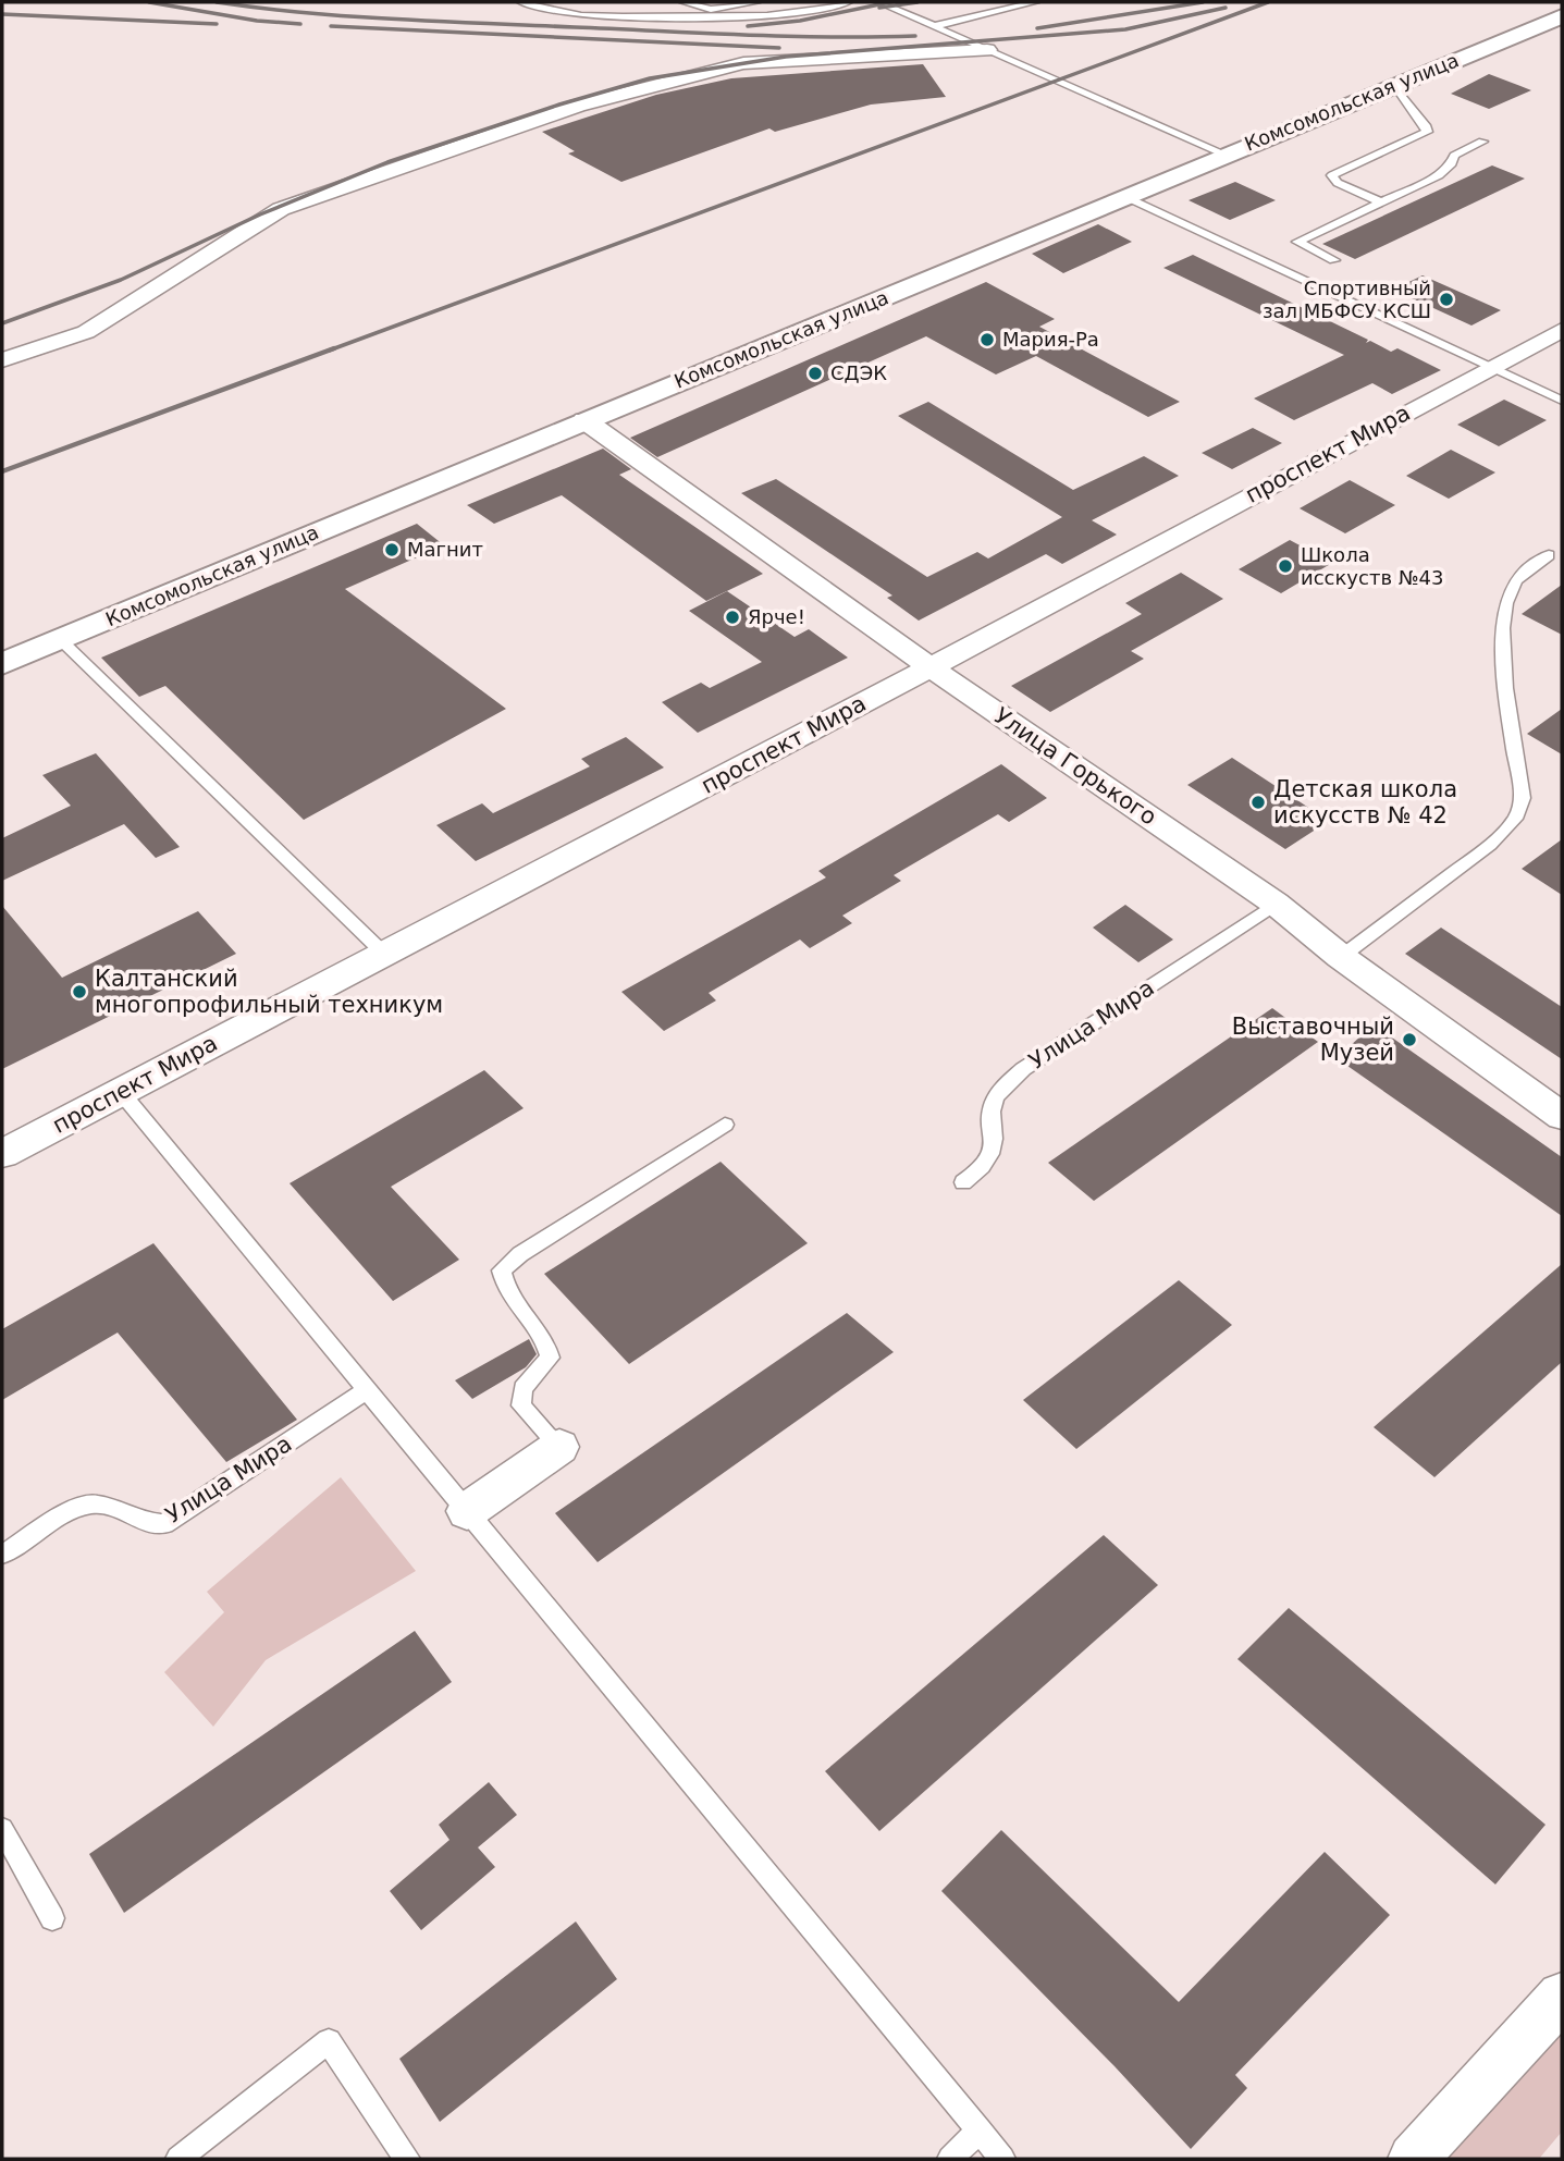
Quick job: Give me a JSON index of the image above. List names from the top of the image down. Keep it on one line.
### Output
{"streets":{"street":["Комсомольская улица","проспект Мира","Улица Горького"],"lane":["Улица Мира"]},"crossings":[["Комсомольская улица","Улица Горького"],["проспект Мира","Улица Горького"],["Улица Горького","Улица Мира"]],"places":["Спортивный зал МБФСУ КСШ","Мария-Ра","СДЭК","Магнит","Школа исскуств №43","Ярче!","Детская школа искусств № 42","Калтанский многопрофильный техникум","Выставочный Музей"]}
